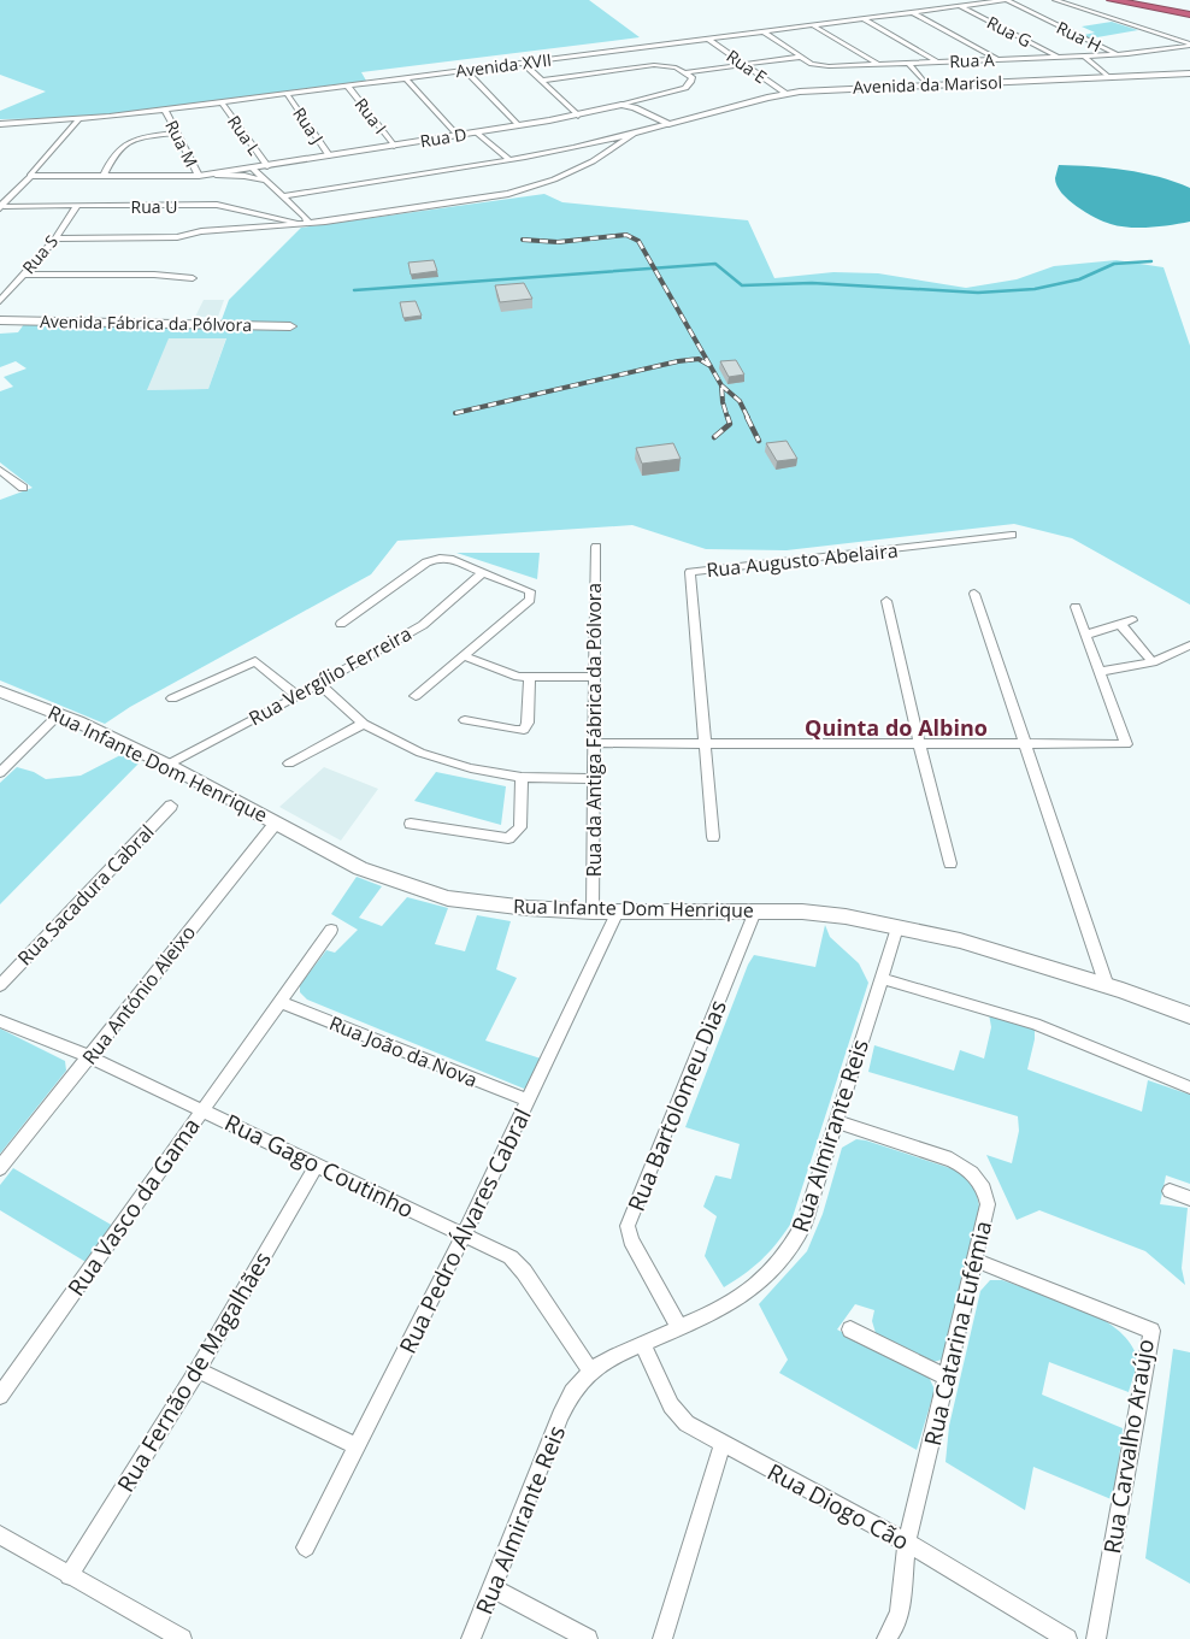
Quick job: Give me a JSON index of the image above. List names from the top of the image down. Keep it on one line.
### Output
{"streets":{"street":["Rua G","Rua H","Rua A","Avenida XVII","Rua E","Avenida da Marisol","Rua I","Rua J","Rua L","Rua D","Rua M","Rua U","Rua S","Avenida Fábrica da Pólvora","Rua Augusto Abelaira","Rua Vergílio Ferreira","Rua da Antiga Fábrica da Pólvora","Rua Infante Dom Henrique","Rua Sacadura Cabral","Rua António Aleixo","Rua João da Nova","Rua Bartolomeu Dias","Rua Almirante Reis","Rua Gago Coutinho","Rua Vasco da Gama","Rua Pedro Álvares Cabral","Rua Catarina Eufémia","Rua Fernão de Magalhães","Rua Carvalho Araújo","Rua Diogo Cão"]},"crossings":[["Rua G","Rua A"],["Rua G","Avenida XVII"],["Rua H","Rua A"],["Rua H","Avenida XVII"],["Rua A","Avenida XVII"],["Avenida XVII","Rua E"],["Avenida XVII","Rua I"],["Avenida XVII","Rua J"],["Avenida XVII","Rua L"],["Avenida XVII","Rua M"],["Rua E","Avenida da Marisol"],["Rua I","Rua D"],["Rua J","Rua D"],["Rua L","Rua D"],["Rua D","Rua M"],["Rua U","Rua S"],["Rua Vergílio Ferreira","Rua Infante Dom Henrique"],["Rua da Antiga Fábrica da Pólvora","Rua Infante Dom Henrique"],["Rua Infante Dom Henrique","Rua António Aleixo"],["Rua Infante Dom Henrique","Rua Bartolomeu Dias"],["Rua Infante Dom Henrique","Rua Almirante Reis"],["Rua Infante Dom Henrique","Rua Pedro Álvares Cabral"],["Rua António Aleixo","Rua Gago Coutinho"],["Rua João da Nova","Rua Vasco da Gama"],["Rua João da Nova","Rua Pedro Álvares Cabral"],["Rua Bartolomeu Dias","Rua Almirante Reis"],["Rua Almirante Reis","Rua Gago Coutinho"],["Rua Almirante Reis","Rua Catarina Eufémia"],["Rua Almirante Reis","Rua Diogo Cão"],["Rua Gago Coutinho","Rua Vasco da Gama"],["Rua Gago Coutinho","Rua Pedro Álvares Cabral"],["Rua Gago Coutinho","Rua Fernão de Magalhães"],["Rua Catarina Eufémia","Rua Carvalho Araújo"],["Rua Catarina Eufémia","Rua Diogo Cão"]],"districts":["Quinta do Albino"]}
